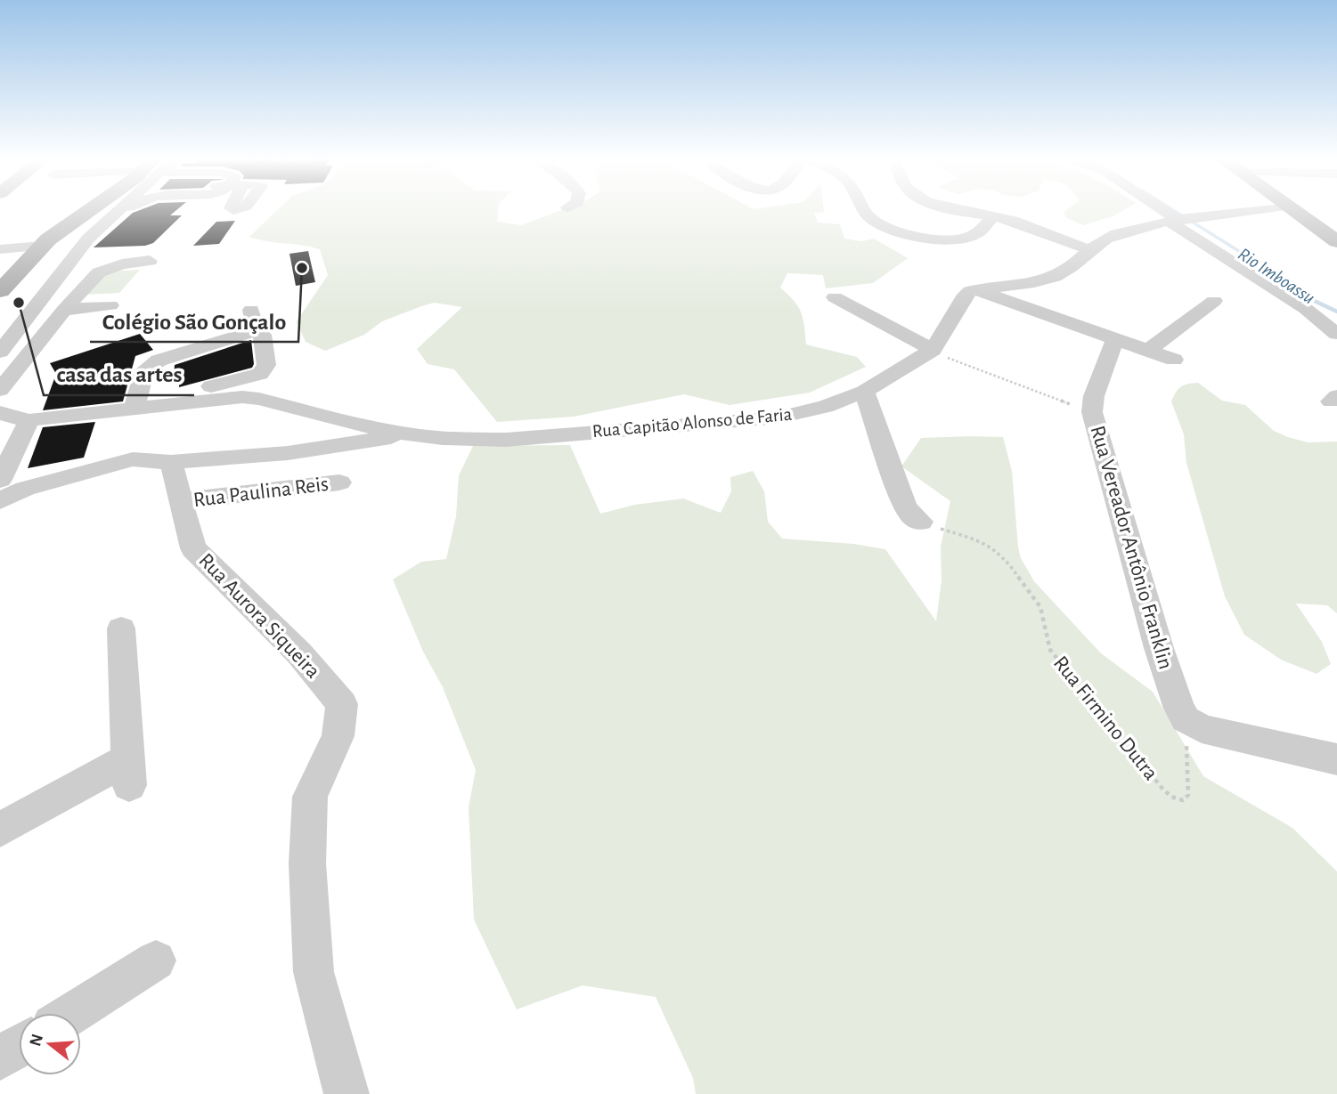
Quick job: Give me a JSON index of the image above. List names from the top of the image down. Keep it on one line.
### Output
{"streets":{"street":["Rua Capitão Alonso de Faria","Rua Paulina Reis","Rua Vereador Antônio Franklin","Rua Aurora Siqueira"],"path":["Rua Firmino Dutra"]},"crossings":[["Rua Capitão Alonso de Faria","Rua Aurora Siqueira"],["Rua Paulina Reis","Rua Aurora Siqueira"],["Rua Vereador Antônio Franklin","Rua Firmino Dutra"]],"water":["Rio Imboassu"],"places":["Colégio São Gonçalo","casa das artes"],"north":"left"}
